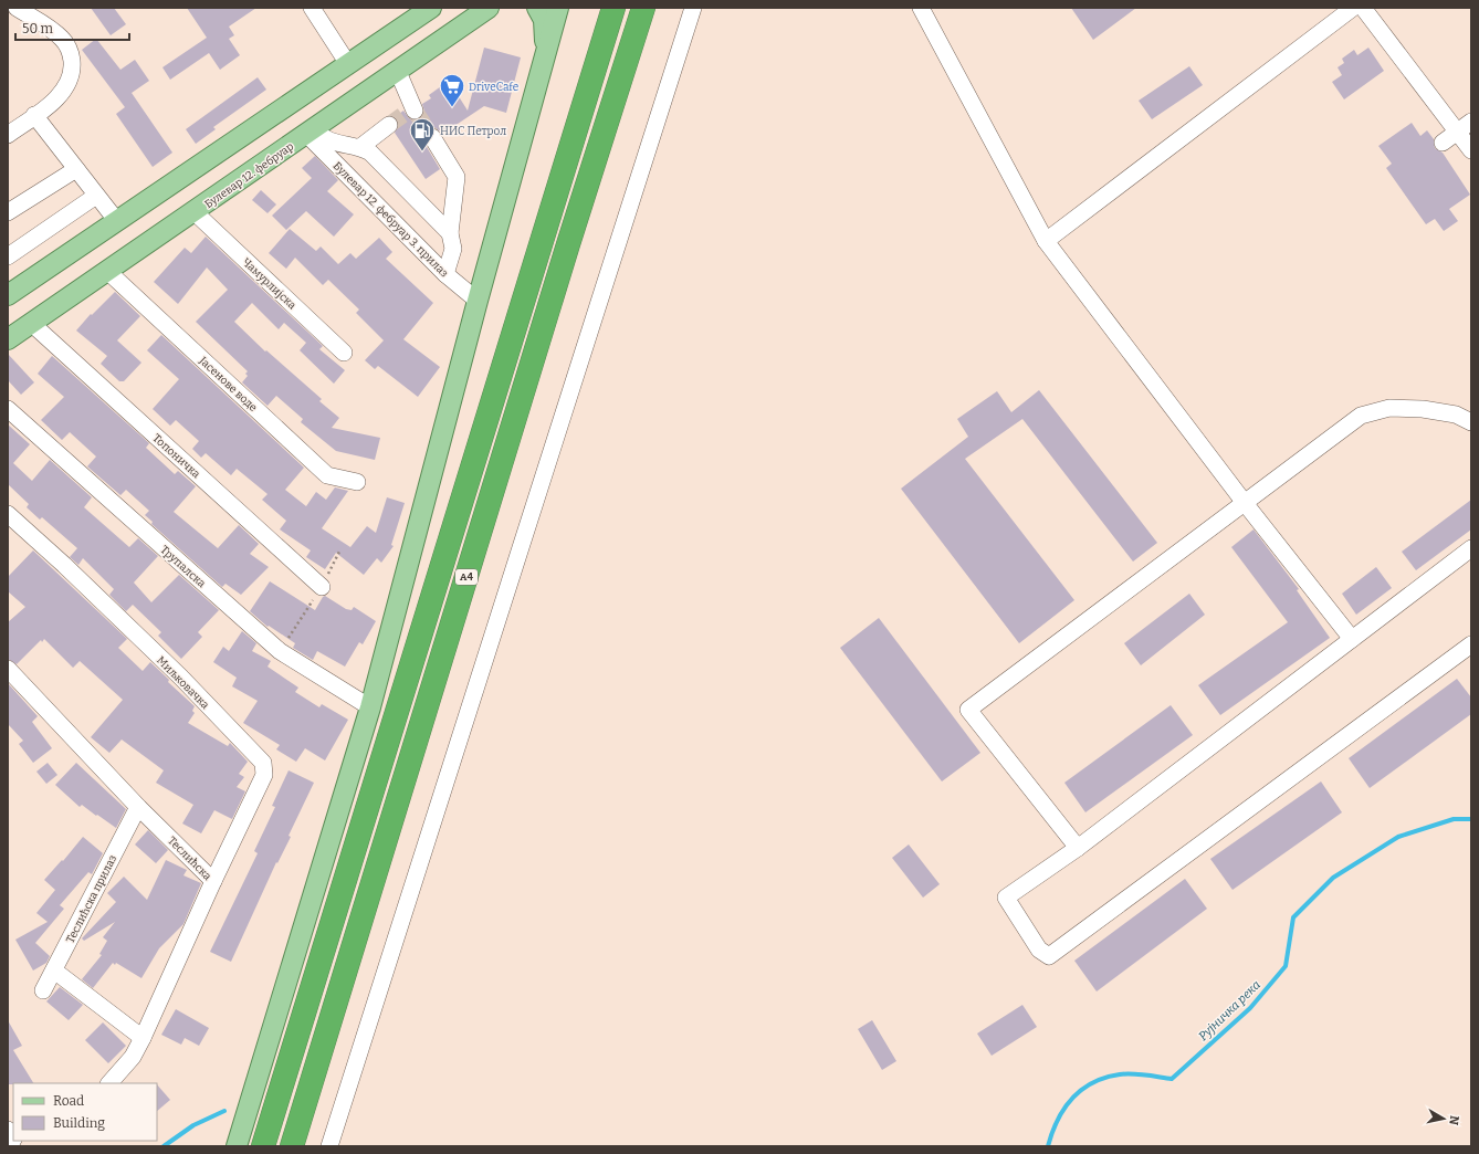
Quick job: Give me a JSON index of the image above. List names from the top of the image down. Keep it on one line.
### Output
{"streets":{"highway":["A4"],"main road":["Булевар 12. фебруар"],"street":["Булевар 12. фебруар 3. прилаз","Чамурлијска","Јасенове воде","Топоничка","Трупалска","Миљковачка","Теслићска","Теслићска прилаз"]},"crossings":[["Булевар 12. фебруар","Булевар 12. фебруар 3. прилаз"],["Булевар 12. фебруар","Чамурлијска"],["Булевар 12. фебруар","Јасенове воде"],["Булевар 12. фебруар","Топоничка"],["Миљковачка","Теслићска"],["Теслићска","Теслићска прилаз"]],"water":["Рујничка река"],"places":{"supermarket":["DriveCafe"],"fuel station":["НИС Петрол"]},"legend":["Road","Building"],"scale_bar":"50 m","north":"right"}
